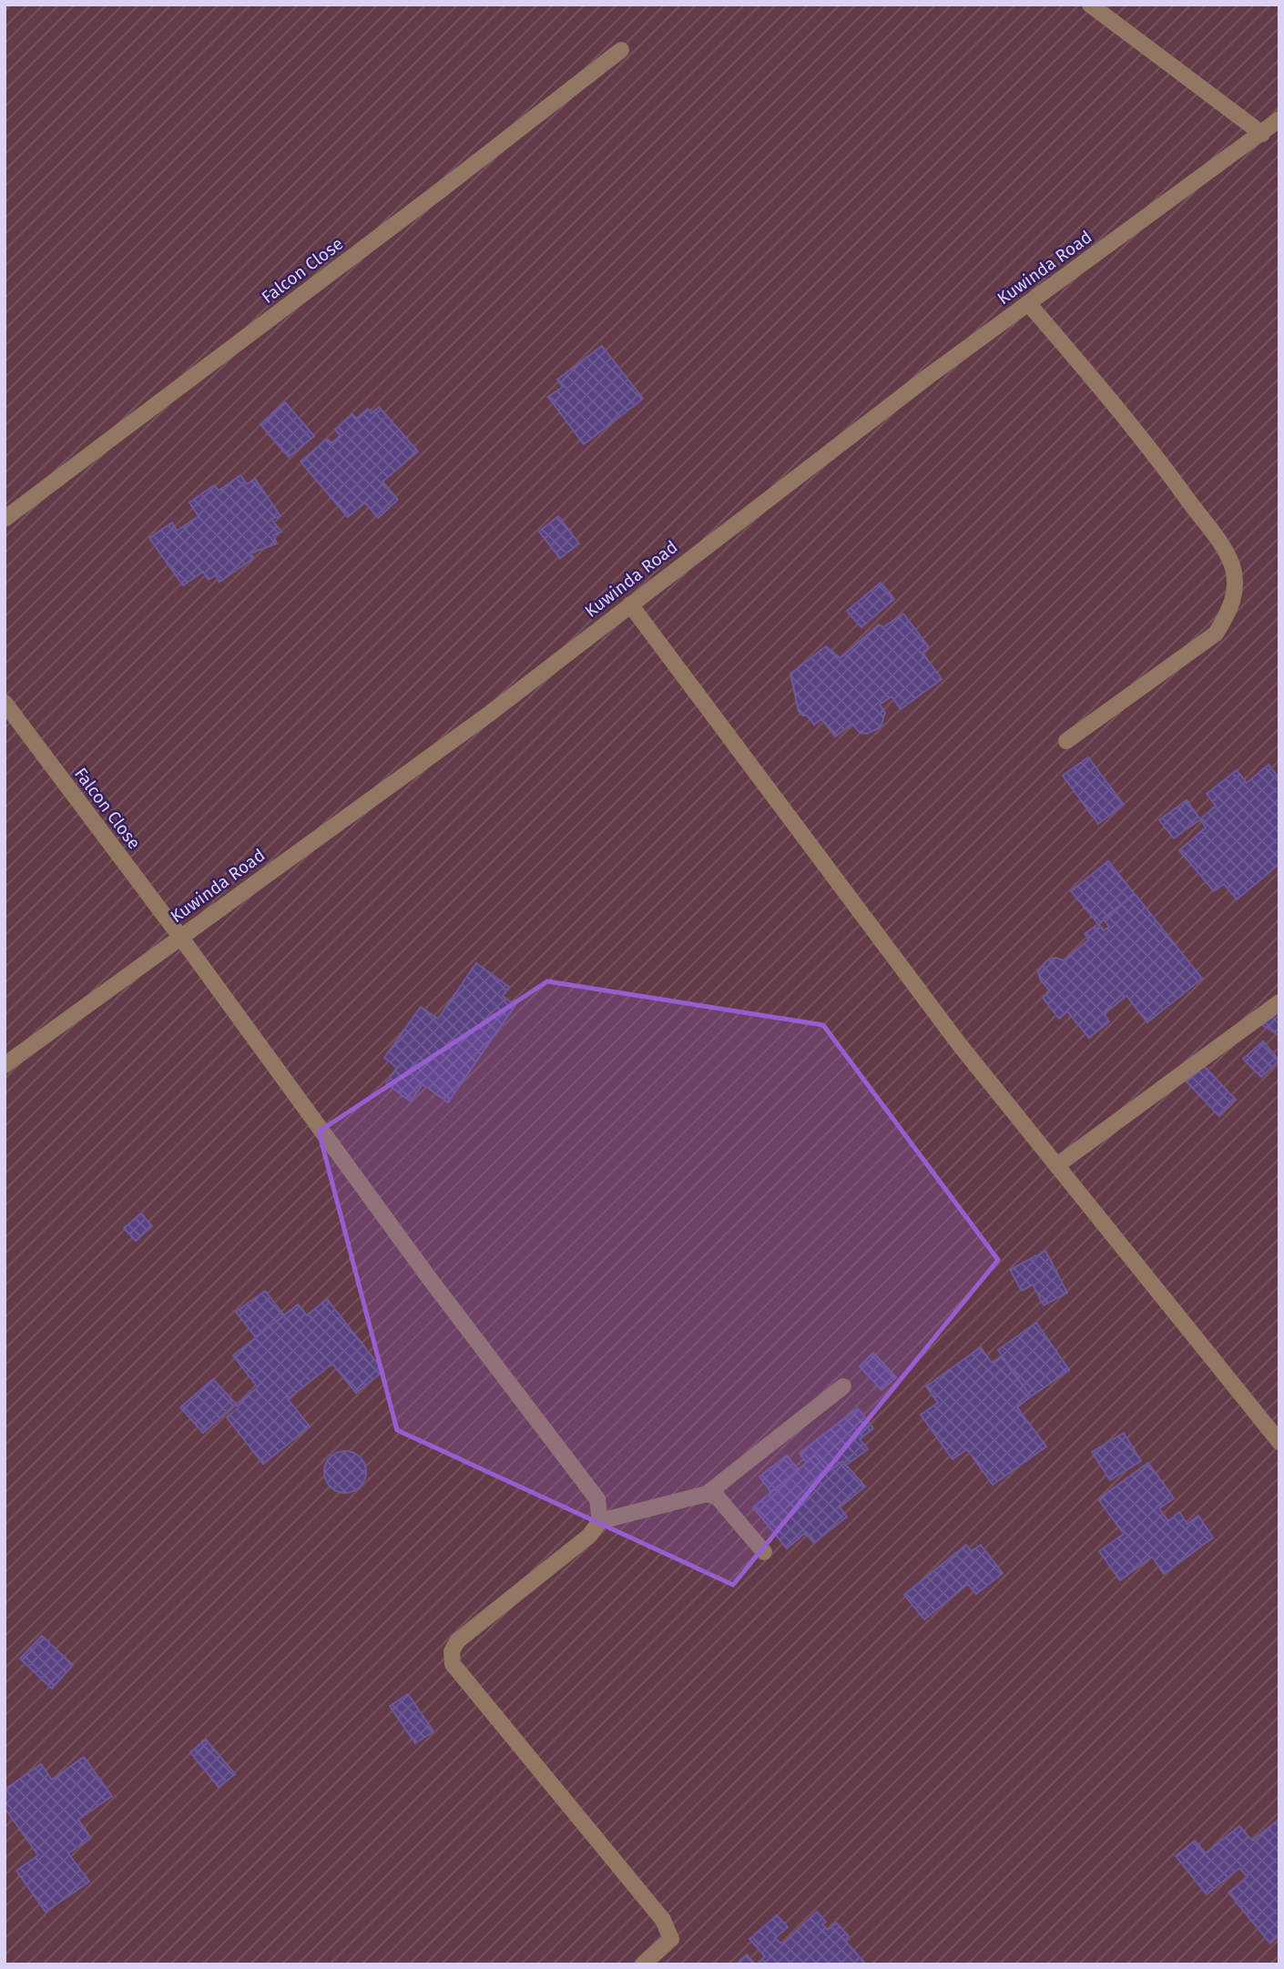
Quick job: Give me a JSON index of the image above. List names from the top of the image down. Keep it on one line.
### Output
{"streets":{"street":["Kuwinda Road","Falcon Close"]},"crossings":[["Kuwinda Road","Falcon Close"]]}
